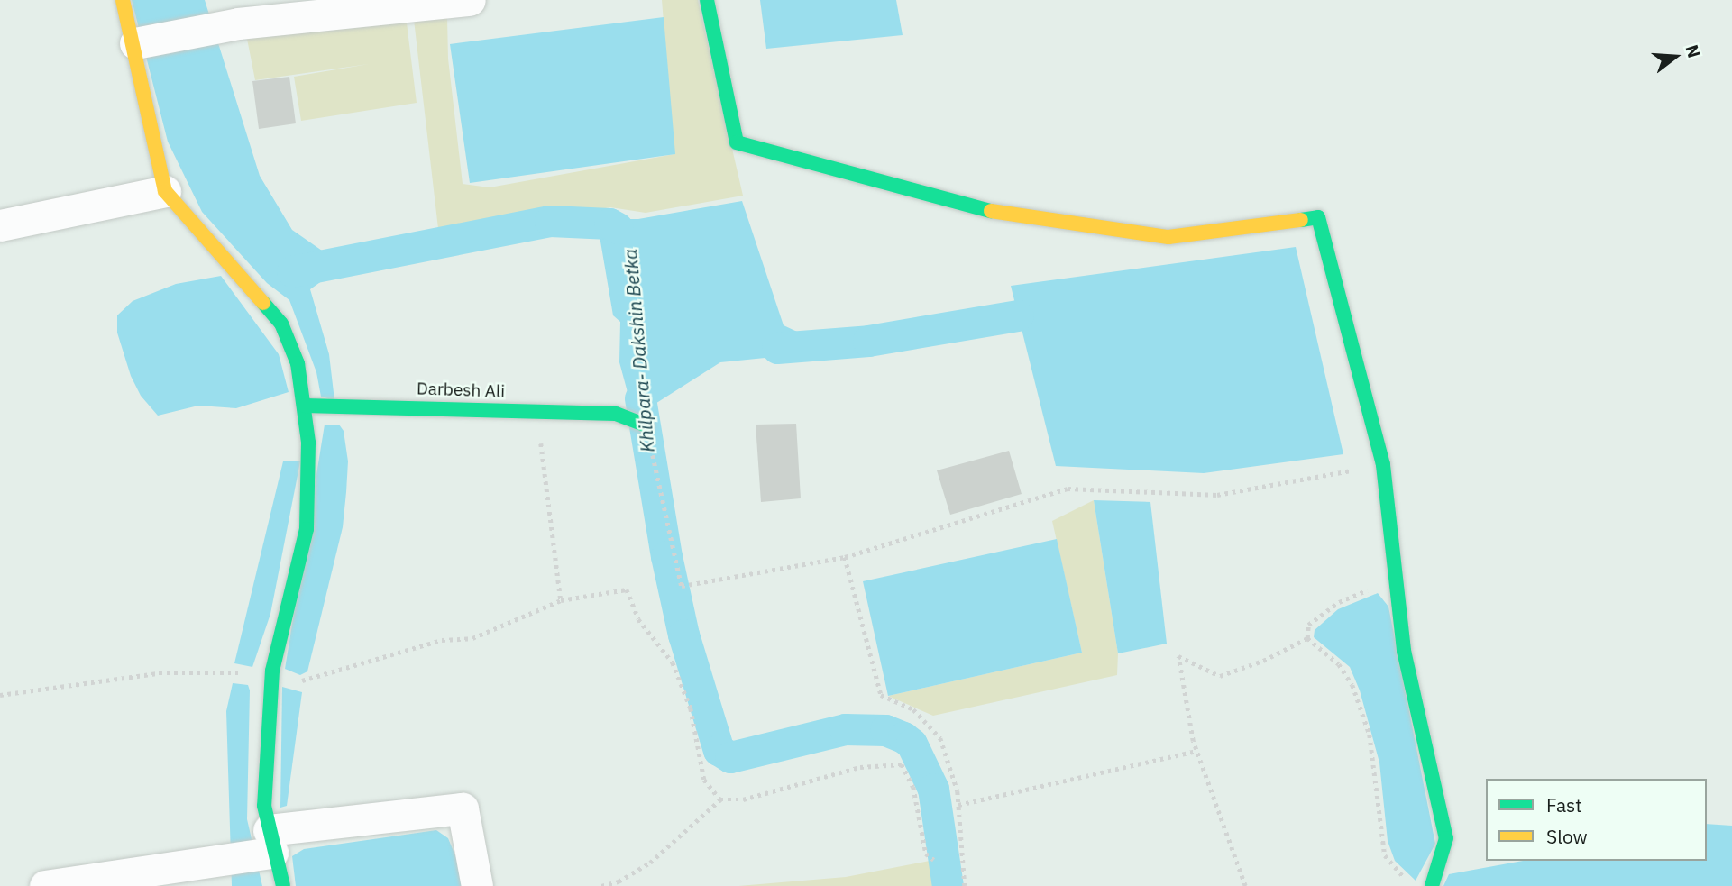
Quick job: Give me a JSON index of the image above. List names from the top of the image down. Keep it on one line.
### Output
{"streets":{"street":["Darbesh Ali"]},"water":["Khilpara- Dakshin Betka"],"legend":["Fast","Slow"],"north":"right"}
